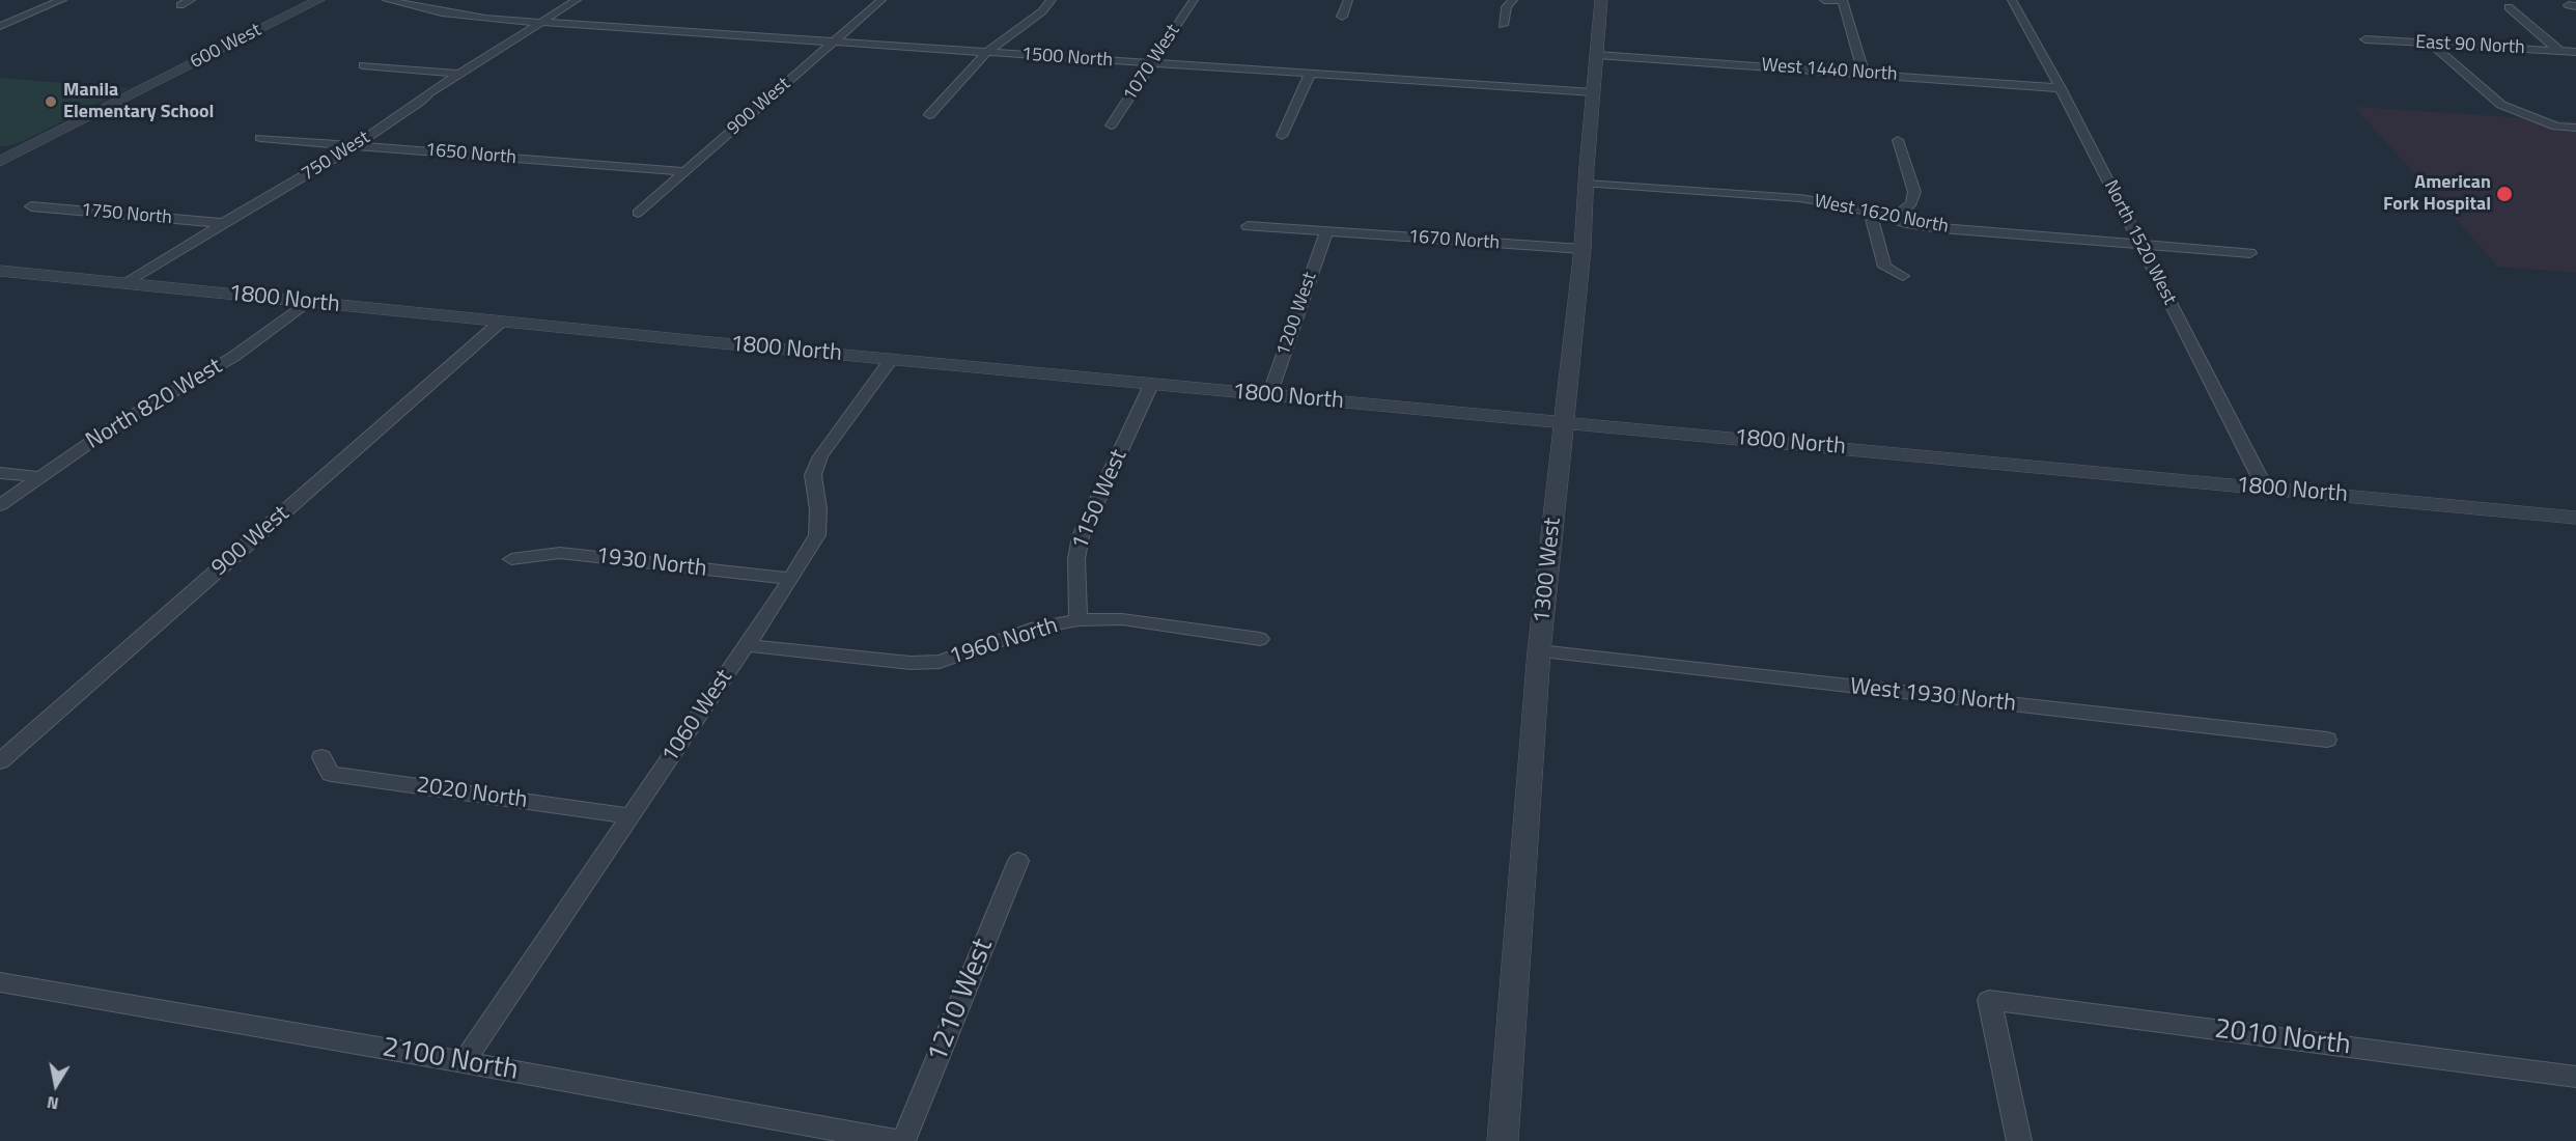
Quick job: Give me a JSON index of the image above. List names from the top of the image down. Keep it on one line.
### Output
{"streets":{"street":["East 90 North","600 West","1500 North","1070 West","West 1440 North","900 West","1650 North","750 West","1750 North","West 1620 North","1670 North","North 1520 West","1800 North","1200 West","North 820 West","1150 West","1930 North","1300 West","1960 North","West 1930 North","1060 West","2020 North","1210 West","2010 North","2100 North"]},"crossings":[["1500 North","1070 West"],["1500 North","900 West"],["1500 North","750 West"],["1500 North","1300 West"],["West 1440 North","North 1520 West"],["West 1440 North","1300 West"],["900 West","1650 North"],["900 West","1800 North"],["1650 North","750 West"],["750 West","1750 North"],["750 West","1800 North"],["West 1620 North","North 1520 West"],["West 1620 North","1300 West"],["1670 North","1200 West"],["1670 North","1300 West"],["North 1520 West","1800 North"],["1800 North","1200 West"],["1800 North","North 820 West"],["1800 North","1150 West"],["1800 North","1300 West"],["1800 North","1060 West"],["1150 West","1960 North"],["1930 North","1060 West"],["1300 West","West 1930 North"],["1960 North","1060 West"],["1060 West","2020 North"],["1060 West","2100 North"],["1210 West","2100 North"]],"places":["Manila Elementary School","American Fork Hospital"],"north":"bottom"}
